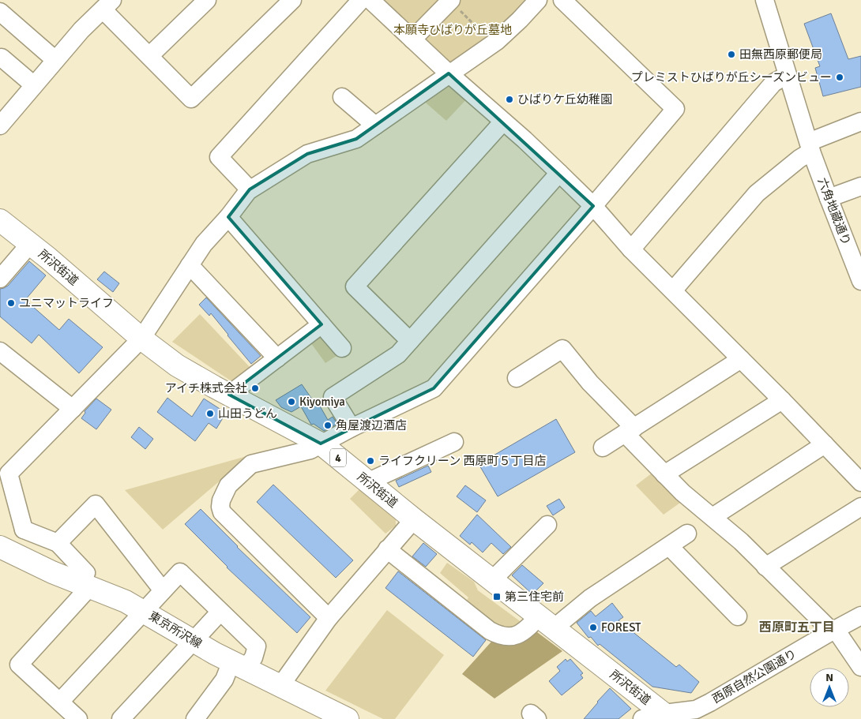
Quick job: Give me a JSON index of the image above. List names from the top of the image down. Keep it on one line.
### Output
{"streets":{"main road":["所沢街道","4","東京所沢線"],"street":["六角地蔵通り","西原自然公園通り"]},"crossings":[["所沢街道","西原自然公園通り"]],"districts":["西原町五丁目"],"parks":["本願寺ひばりが丘墓地"],"places":{"other":["田無西原郵便局","プレミストひばりが丘シーズンビュー","ひばりケ丘幼稚園","ユニマットライフ","アイチ株式会社","Kiyomiya","山田うどん","角屋渡辺酒店","ライフクリーン 西原町５丁目店","FOREST"],"transit":["第三住宅前"]},"north":"top"}
